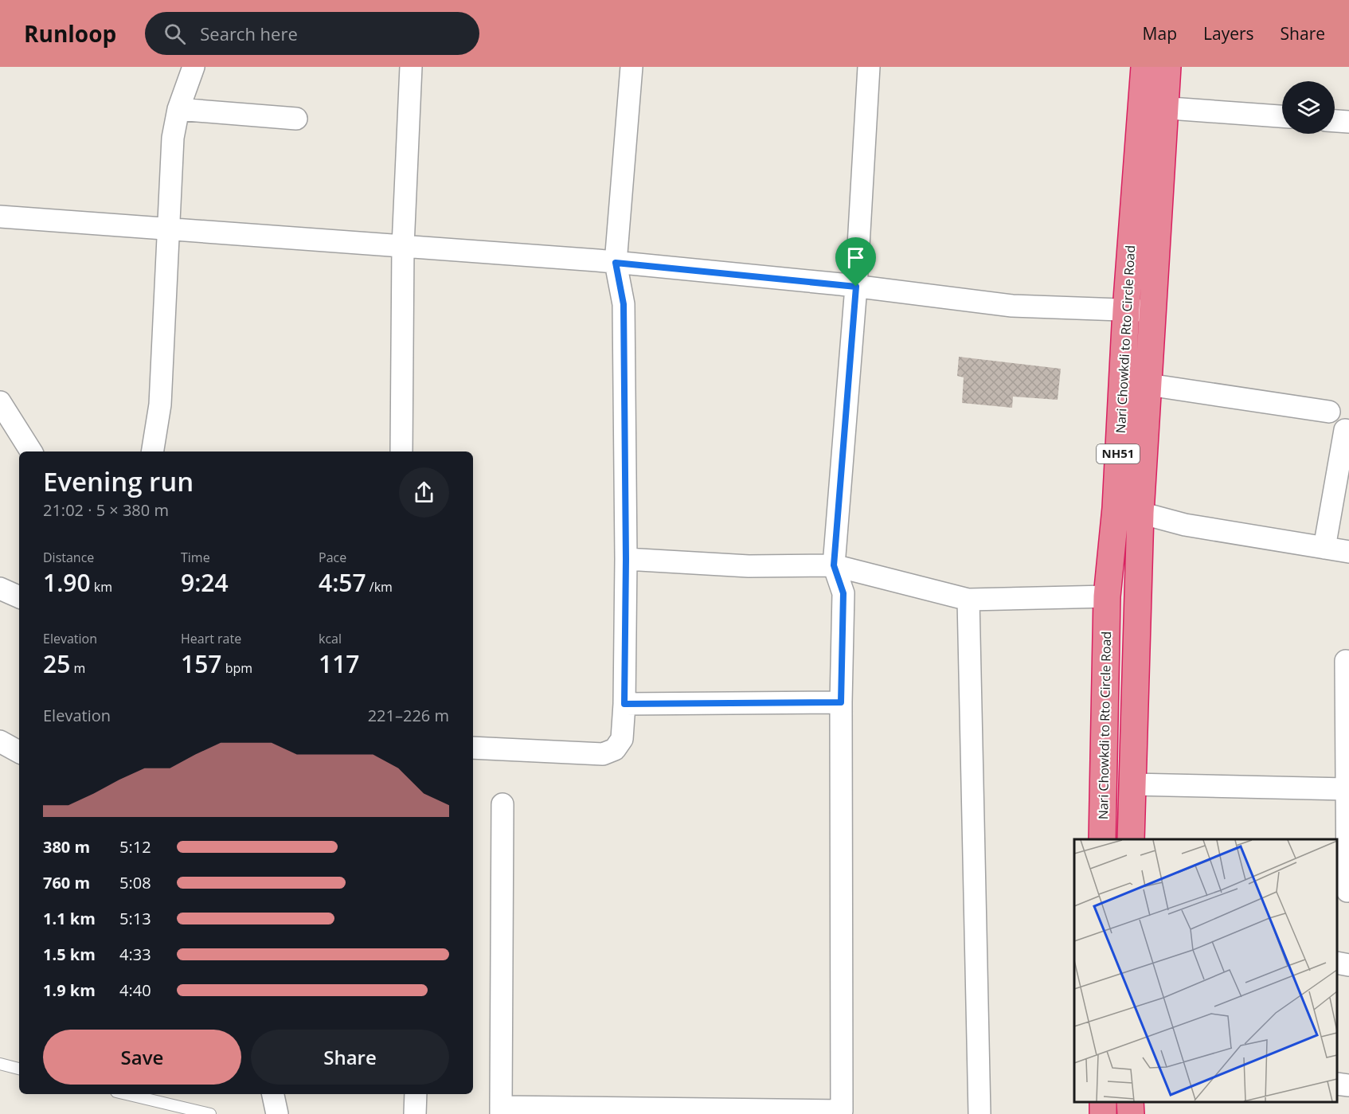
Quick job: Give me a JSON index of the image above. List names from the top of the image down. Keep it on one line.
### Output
{"streets":{"highway":["Nari Chowkdi to Rto Circle Road","NH51"]},"crossings":[["Nari Chowkdi to Rto Circle Road","NH51"]],"page":{"header":"Runloop","search":"Search here","nav":["Map","Layers","Share"],"heading":["Evening run","21:02 · 5 × 380 m"],"stats":[["Distance","1.90 km"],["Time","9:24"],["Pace","4:57 /km"],["Elevation","25 m"],["Heart rate","157 bpm"],["kcal","117"]],"chart":["Elevation","221–226 m"],"list":[{"name":"380 m","note":"5:12"},{"name":"760 m","note":"5:08"},{"name":"1.1 km","note":"5:13"},{"name":"1.5 km","note":"4:33"},{"name":"1.9 km","note":"4:40"}],"buttons":["Save","Share"]}}
